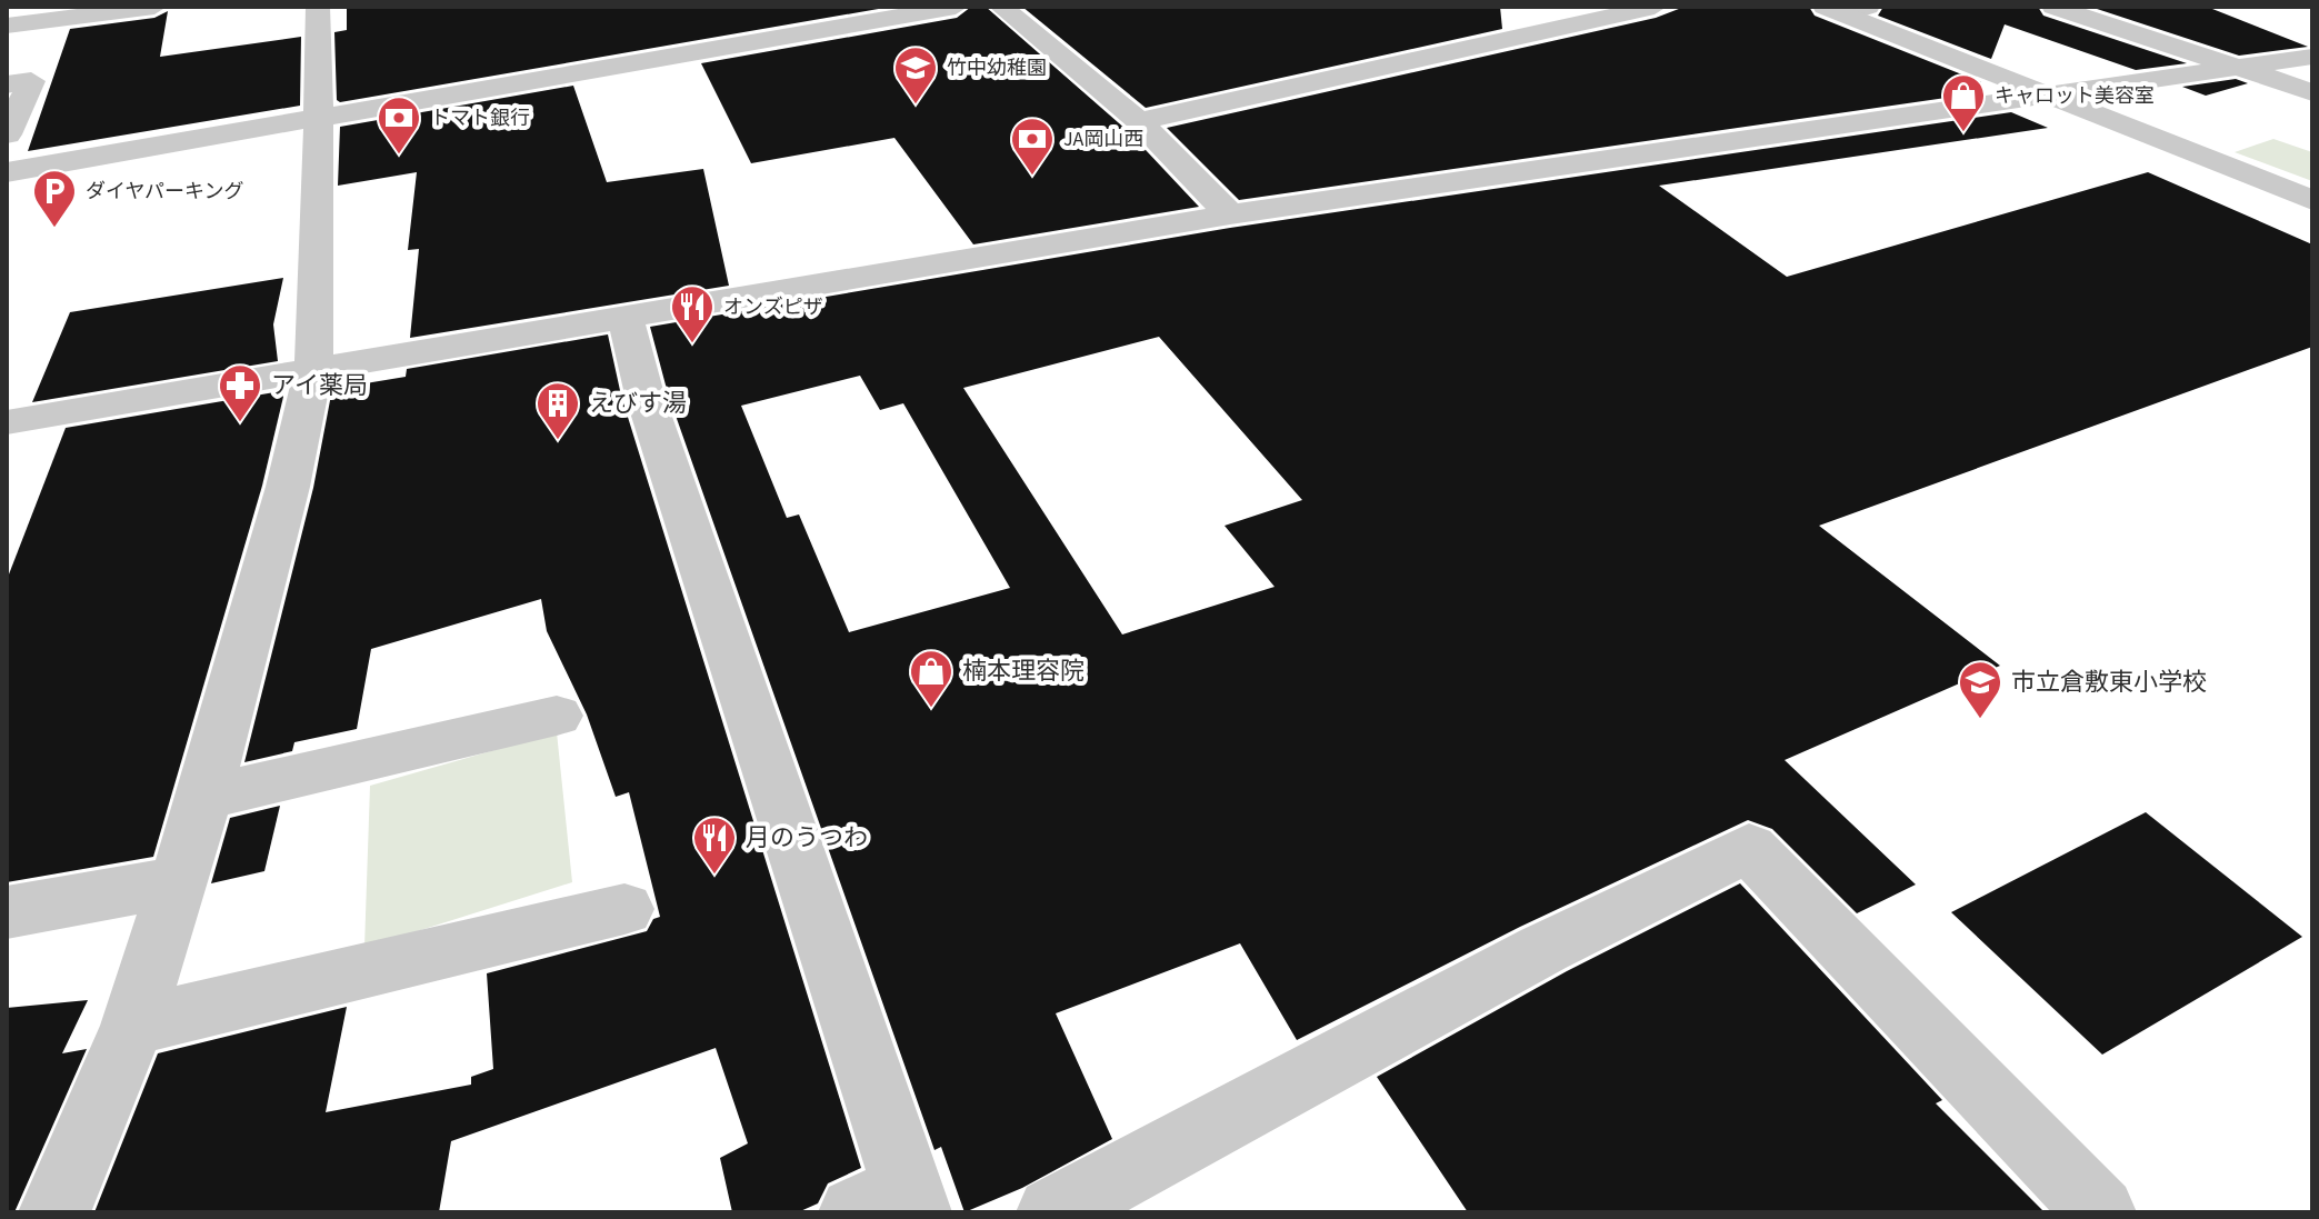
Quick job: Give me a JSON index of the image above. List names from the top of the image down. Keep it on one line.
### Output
{"places":{"school or university":["竹中幼稚園","市立倉敷東小学校"],"shop":["キャロット美容室","楠本理容院"],"bank":["トマト銀行","JA岡山西"],"parking":["ダイヤパーキング"],"restaurant":["オンズピザ","月のうつわ"],"pharmacy":["アイ薬局"],"building":["えびす湯"]}}
